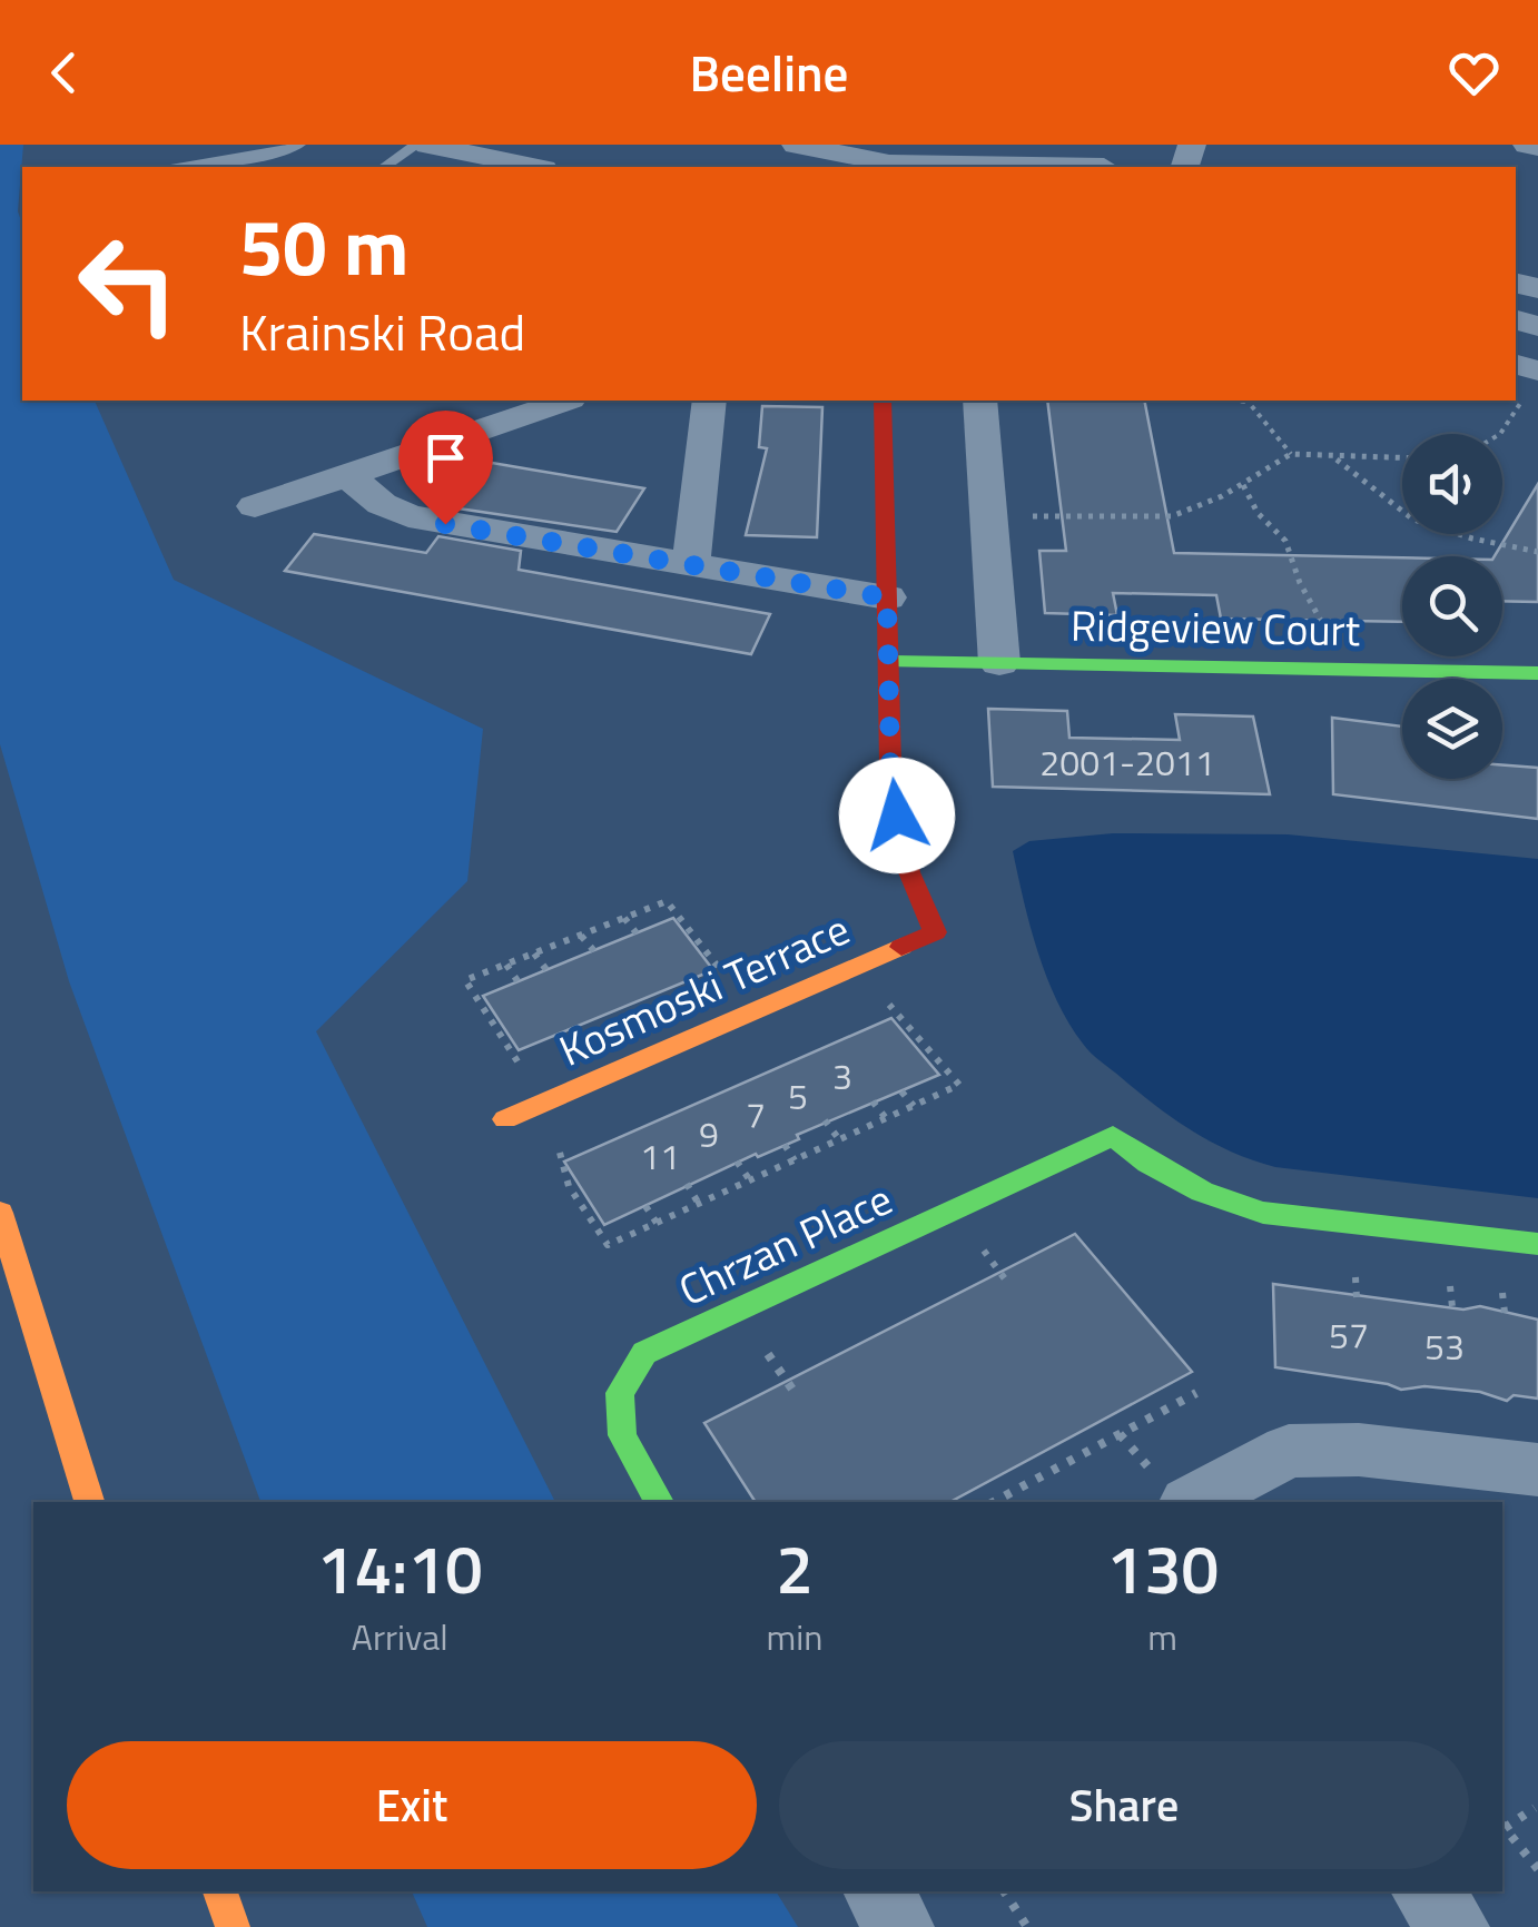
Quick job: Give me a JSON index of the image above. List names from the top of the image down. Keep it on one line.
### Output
{"streets":{"main road":["Ridgeview Court","Kosmoski Terrace","Chrzan Place"]},"crossings":[["Ridgeview Court","Kosmoski Terrace"]],"house_numbers":["2001-2011","3","5","7","9","11","57","53"],"page":{"header":"Beeline","turn":["50 m","Krainski Road"],"eta":["14:10","Arrival","2","min","130","m"],"buttons":["Exit","Share"]}}
